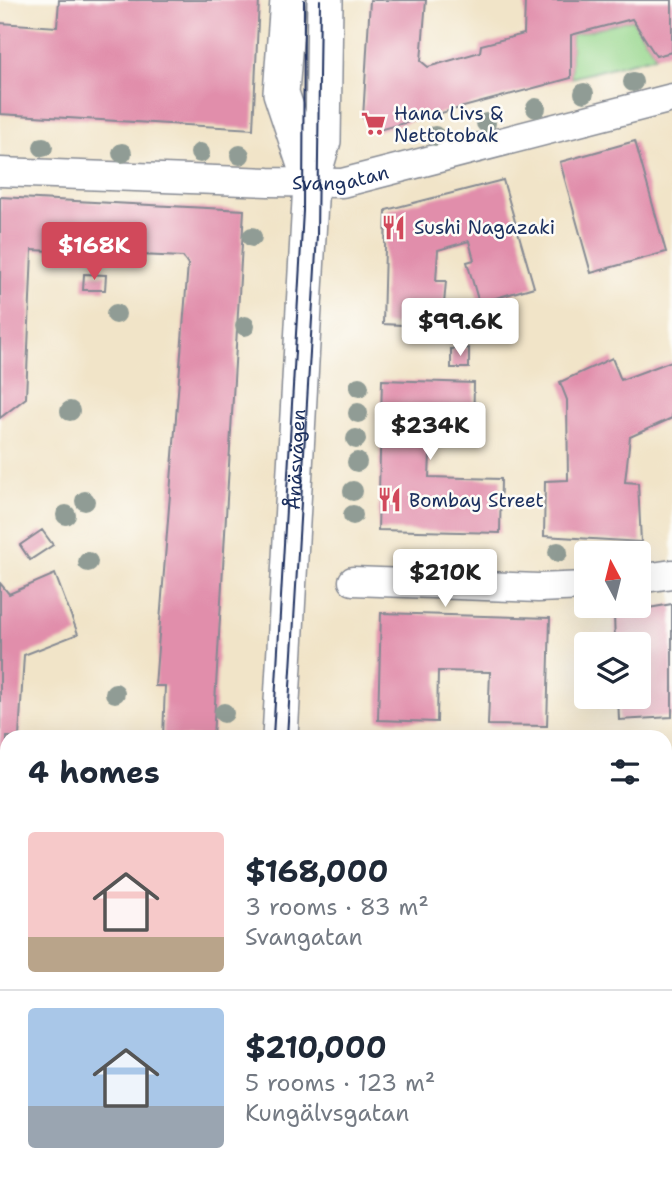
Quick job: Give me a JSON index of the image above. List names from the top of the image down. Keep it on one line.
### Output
{"streets":{"street":["Svangatan","Ånäsvägen"]},"crossings":[["Svangatan","Ånäsvägen"]],"places":{"supermarket":["Hana Livs & Nettotobak"],"restaurant":["Sushi Nagazaki","Bombay Street"]},"north":"top","page":{"price":["$168K","$99.6K","$234K","$210K"],"heading":"4 homes","list":[{"name":"$168,000","note":"3 rooms · 83 m² · Svangatan"},{"name":"$210,000","note":"5 rooms · 123 m² · Kungälvsgatan"}]}}
